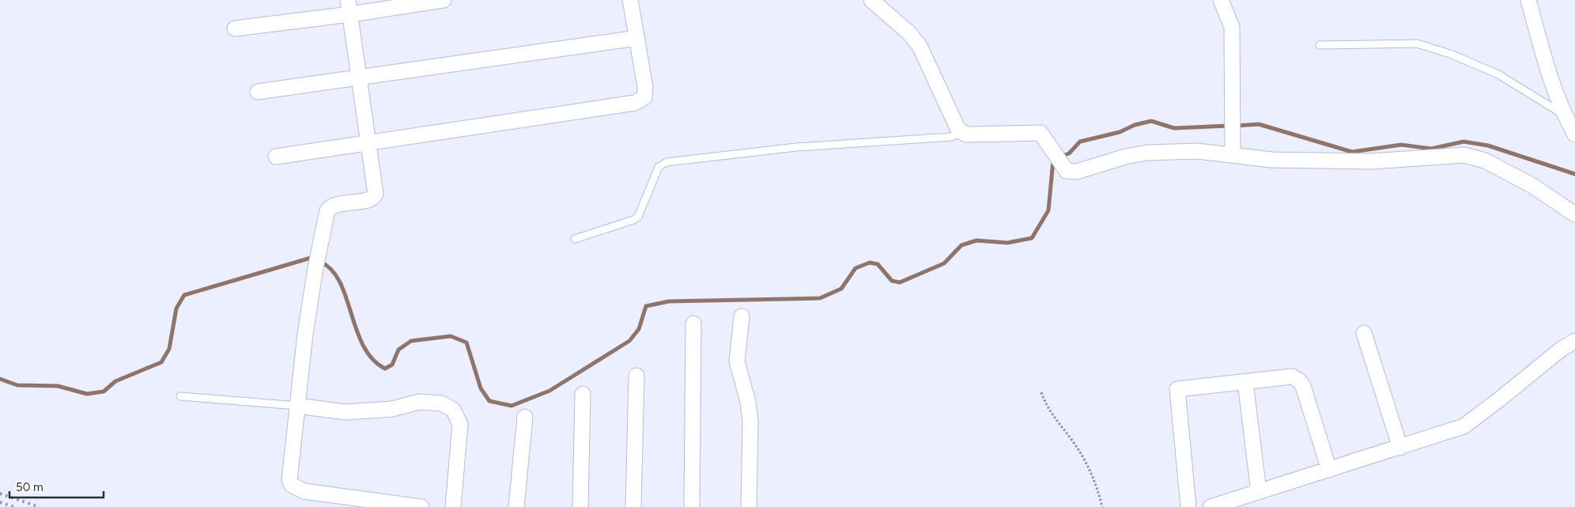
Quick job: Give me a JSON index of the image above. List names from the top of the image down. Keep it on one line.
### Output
{"scale_bar":"50 m"}
